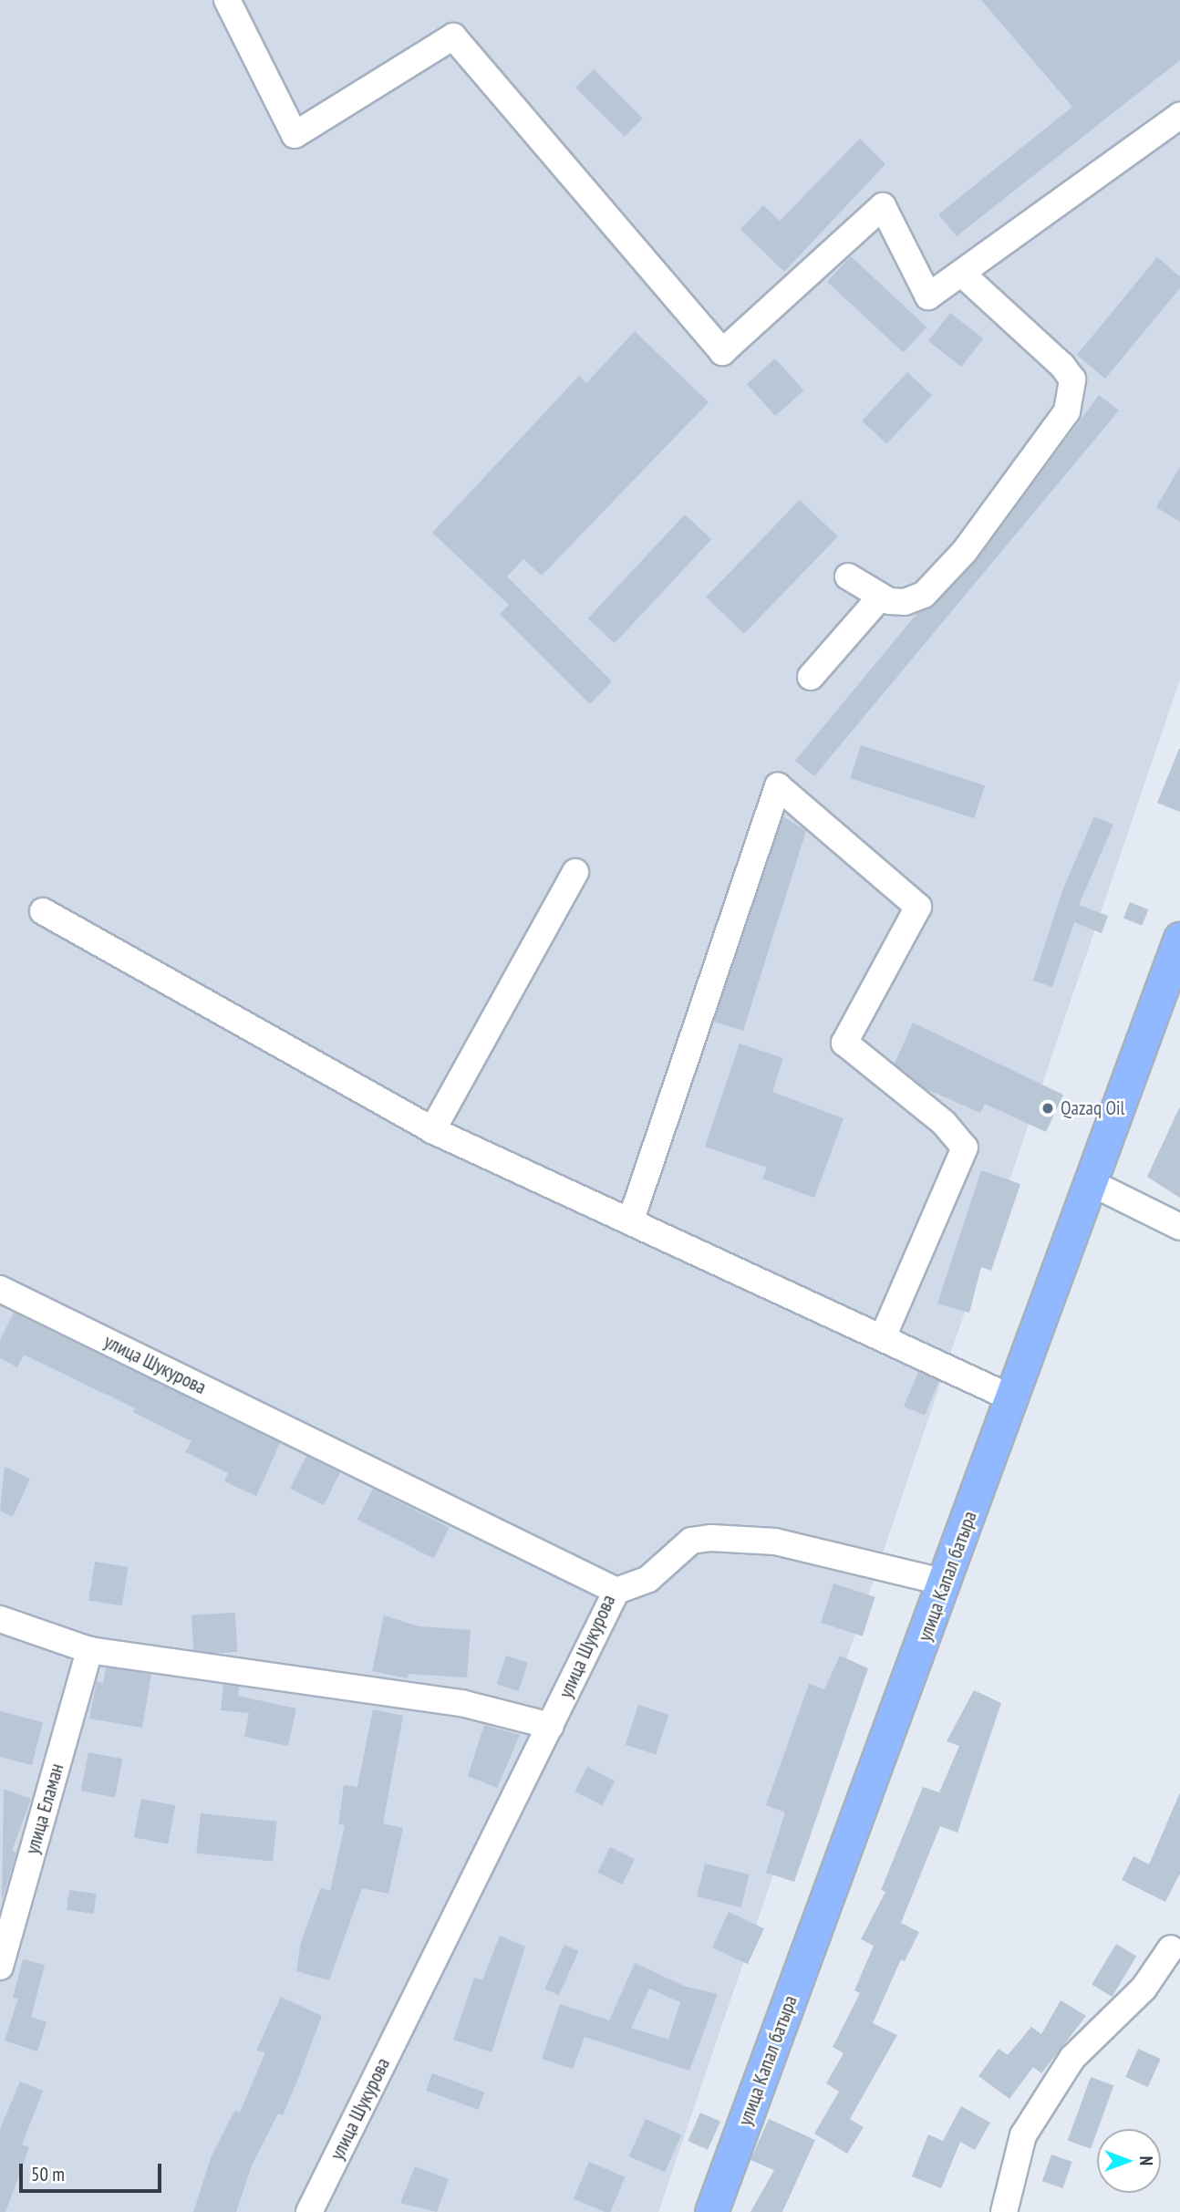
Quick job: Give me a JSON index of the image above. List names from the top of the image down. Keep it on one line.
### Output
{"streets":{"main road":["улица Капал батыра"],"street":["улица Шукурова","улица Еламан"]},"places":["Qazaq Oil"],"scale_bar":"50 m","north":"right"}
